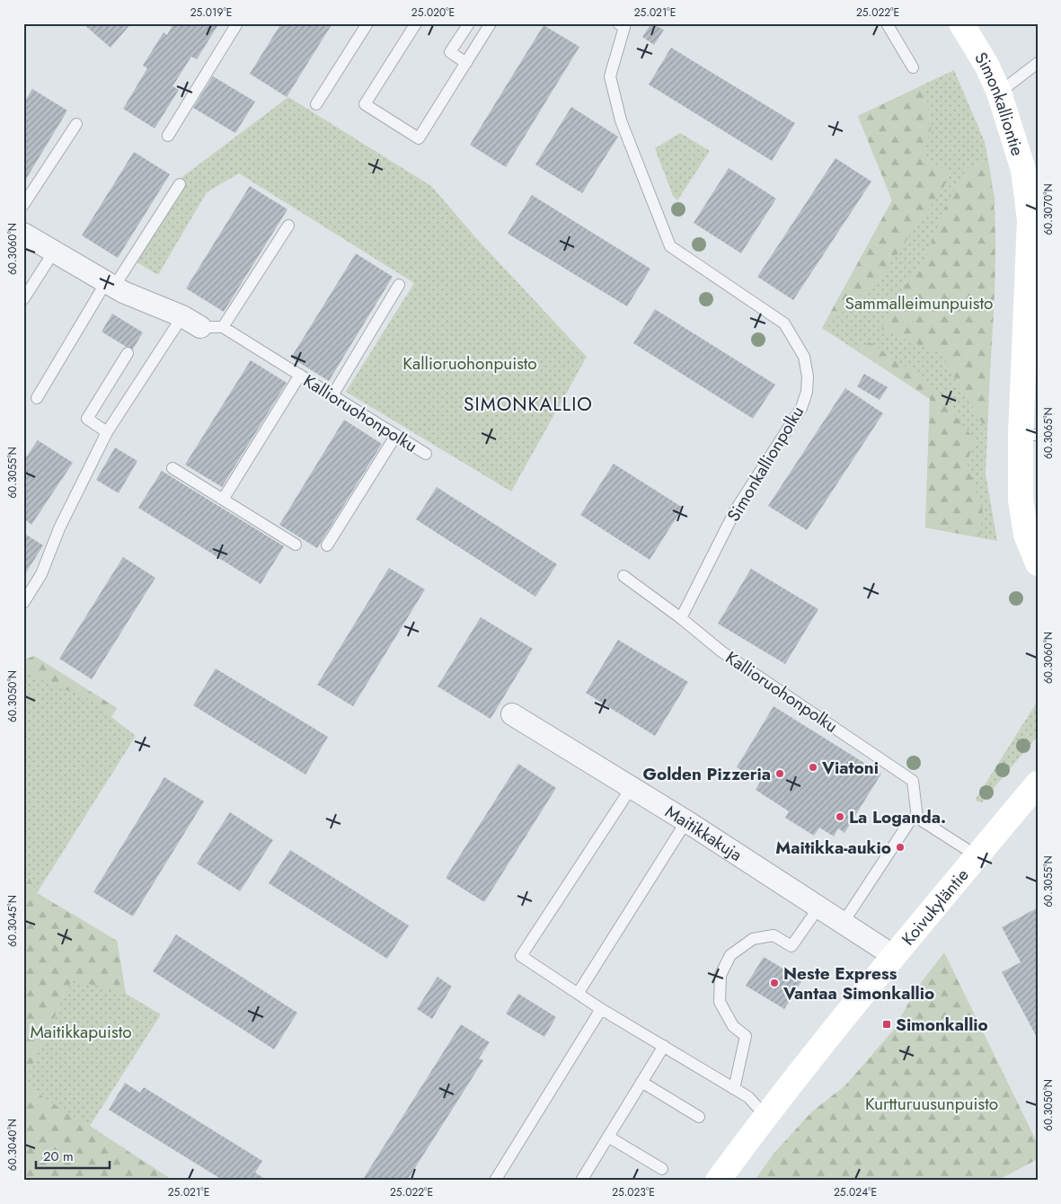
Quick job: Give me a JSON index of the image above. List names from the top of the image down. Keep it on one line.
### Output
{"streets":{"main road":["Simonkalliontie","Koivukyläntie"],"street":["Maitikkakuja"],"lane":["Kallioruohonpolku","Simonkallionpolku"]},"crossings":[["Kallioruohonpolku","Simonkallionpolku"],["Maitikkakuja","Koivukyläntie"]],"districts":["SIMONKALLIO"],"parks":["Sammalleimunpuisto","Kallioruohonpuisto","Maitikkapuisto","Kurtturuusunpuisto"],"places":{"other":["Viatoni","Golden Pizzeria","La Loganda.","Maitikka-aukio","Neste Express Vantaa Simonkallio"],"transit":["Simonkallio"]},"scale_bar":"20 m","coordinates":["25.019°E","25.020°E","25.021°E","25.022°E","60.3070°N","60.3060°N","60.3065°N","60.3055°N","60.3050°N","60.3045°N","60.3040°N","25.023°E","25.024°E"]}
